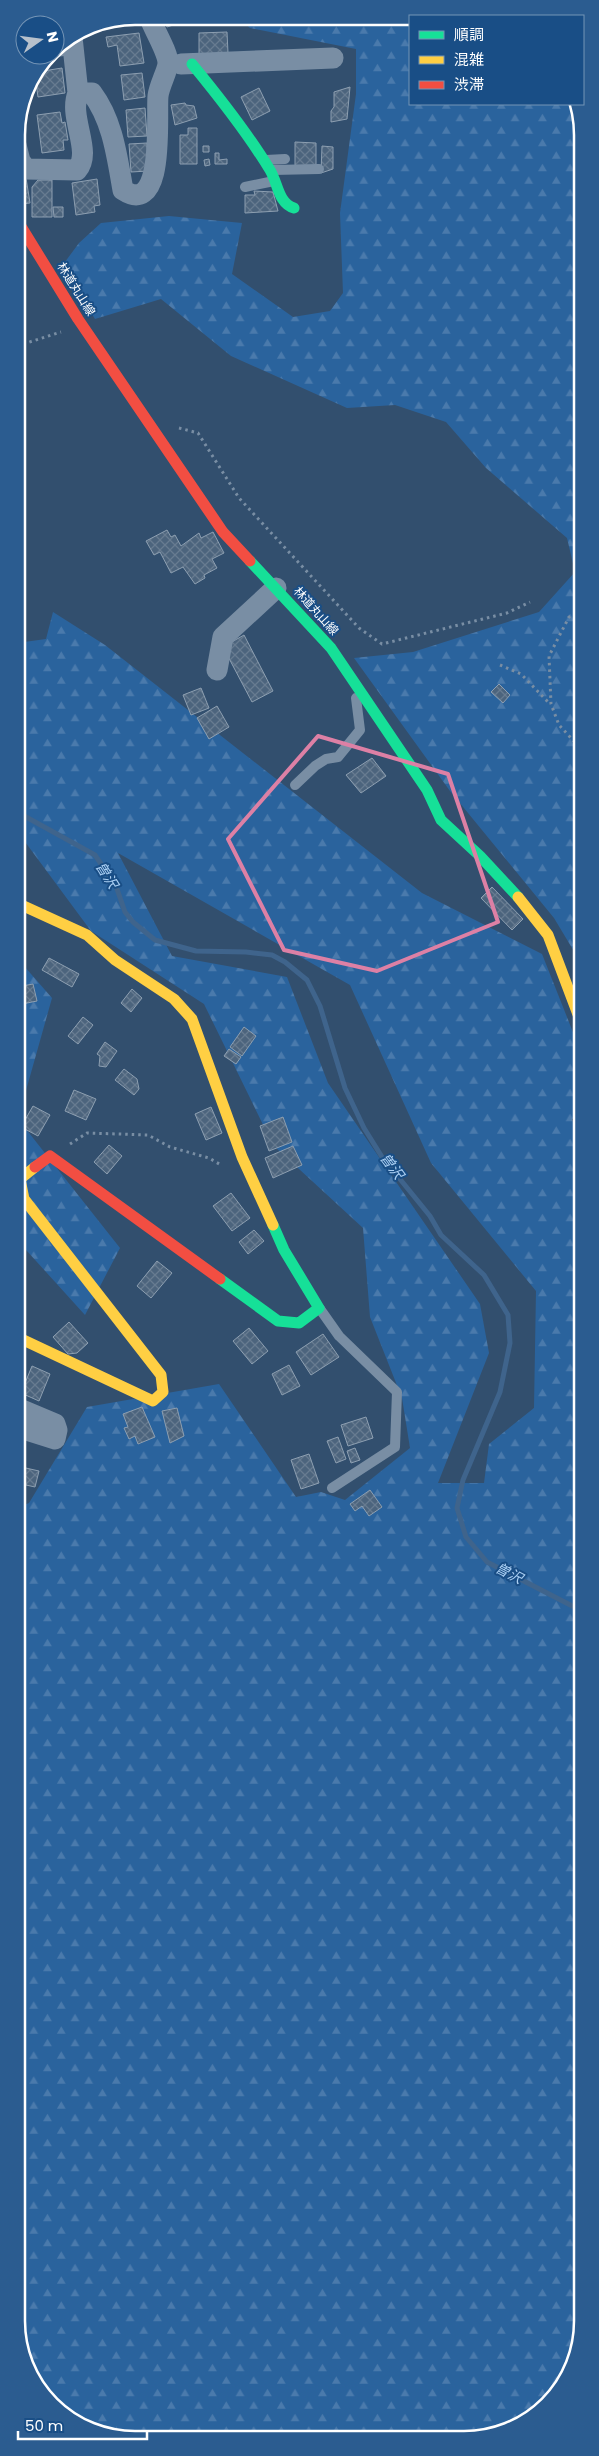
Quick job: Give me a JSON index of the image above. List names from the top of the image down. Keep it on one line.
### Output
{"streets":{"street":["林道丸山線"]},"water":["曽沢"],"legend":["順調","混雑","渋滞"],"scale_bar":"50 m","north":"right"}
